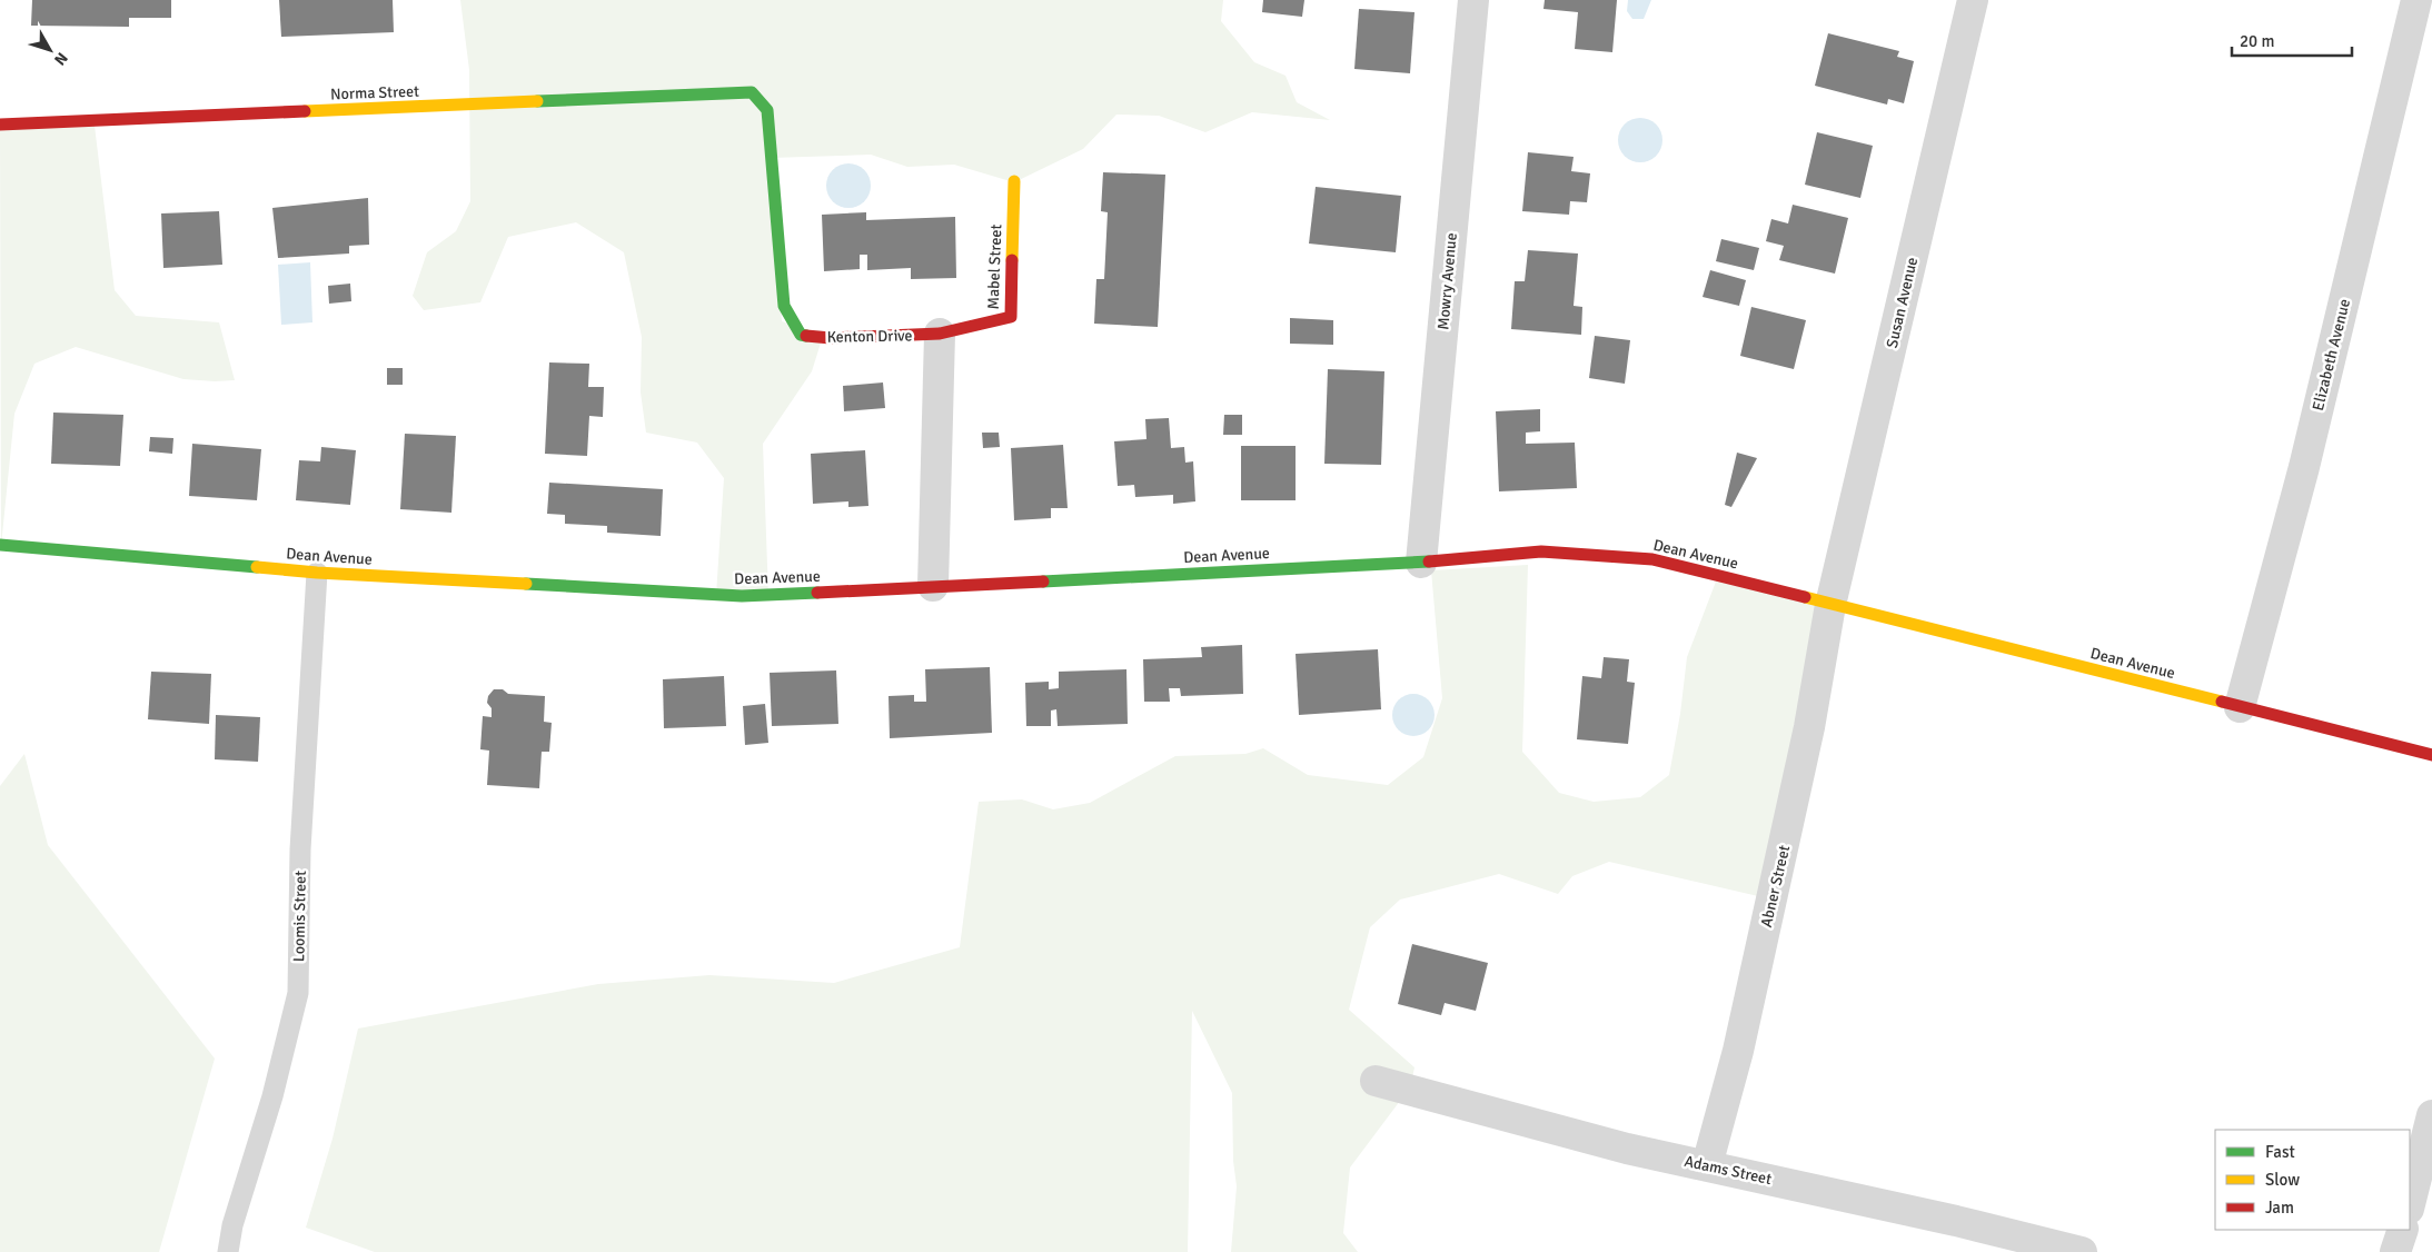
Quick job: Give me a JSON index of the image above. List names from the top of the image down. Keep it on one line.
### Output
{"streets":{"street":["Norma Street","Mabel Street","Mowry Avenue","Susan Avenue","Kenton Drive","Elizabeth Avenue","Dean Avenue","Abner Street","Adams Street"],"lane":["Loomis Street"]},"crossings":[["Norma Street","Kenton Drive"],["Mabel Street","Kenton Drive"],["Mowry Avenue","Dean Avenue"],["Susan Avenue","Dean Avenue"],["Susan Avenue","Abner Street"],["Elizabeth Avenue","Dean Avenue"],["Dean Avenue","Abner Street"],["Dean Avenue","Loomis Street"],["Abner Street","Adams Street"]],"legend":["Fast","Slow","Jam"],"scale_bar":"20 m","north":"bottom right"}
